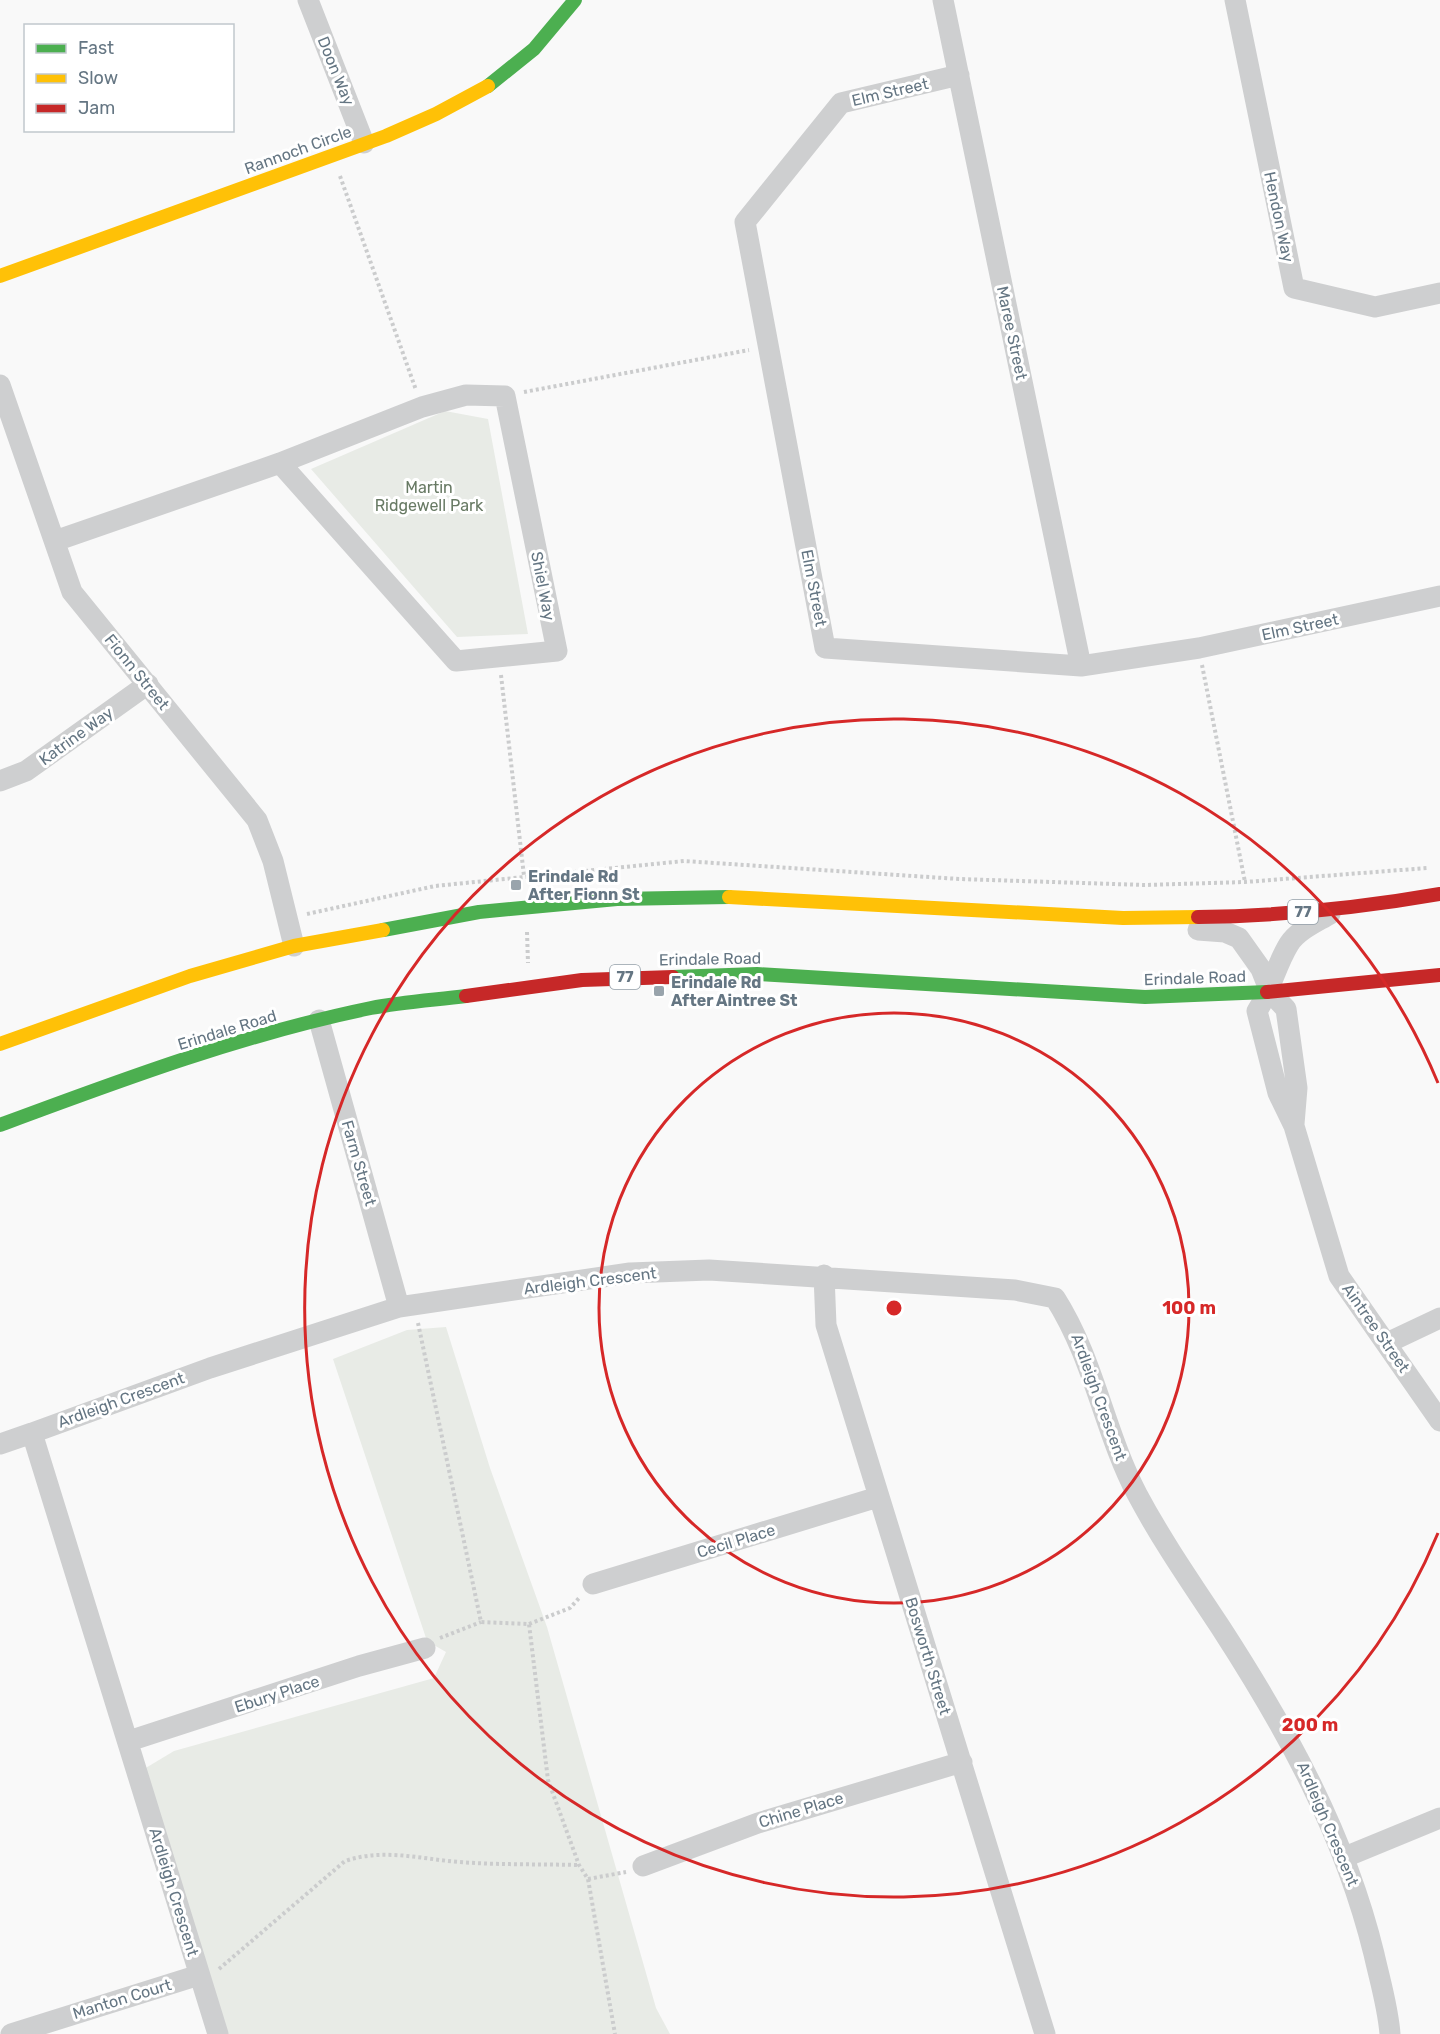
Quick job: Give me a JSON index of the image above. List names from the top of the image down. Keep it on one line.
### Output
{"streets":{"main road":["Rannoch Circle","77","Erindale Road"],"street":["Doon Way","Elm Street","Hendon Way","Maree Street","Shiel Way","Fionn Street","Katrine Way","Farm Street","Ardleigh Crescent","Aintree Street","Cecil Place","Bosworth Street","Ebury Place","Chine Place","Manton Court"]},"crossings":[["Doon Way","Rannoch Circle"],["Elm Street","Maree Street"],["Fionn Street","Katrine Way"],["Fionn Street","77"],["77","Aintree Street"],["Erindale Road","Farm Street"],["Erindale Road","Aintree Street"],["Farm Street","Ardleigh Crescent"],["Ardleigh Crescent","Bosworth Street"],["Ardleigh Crescent","Ebury Place"],["Ardleigh Crescent","Manton Court"],["Cecil Place","Bosworth Street"],["Bosworth Street","Chine Place"]],"parks":["Martin Ridgewell Park"],"places":{"transit":["Erindale Rd After Fionn St","Erindale Rd After Aintree St"]},"legend":["Fast","Slow","Jam"],"rings":["100 m","200 m"]}
